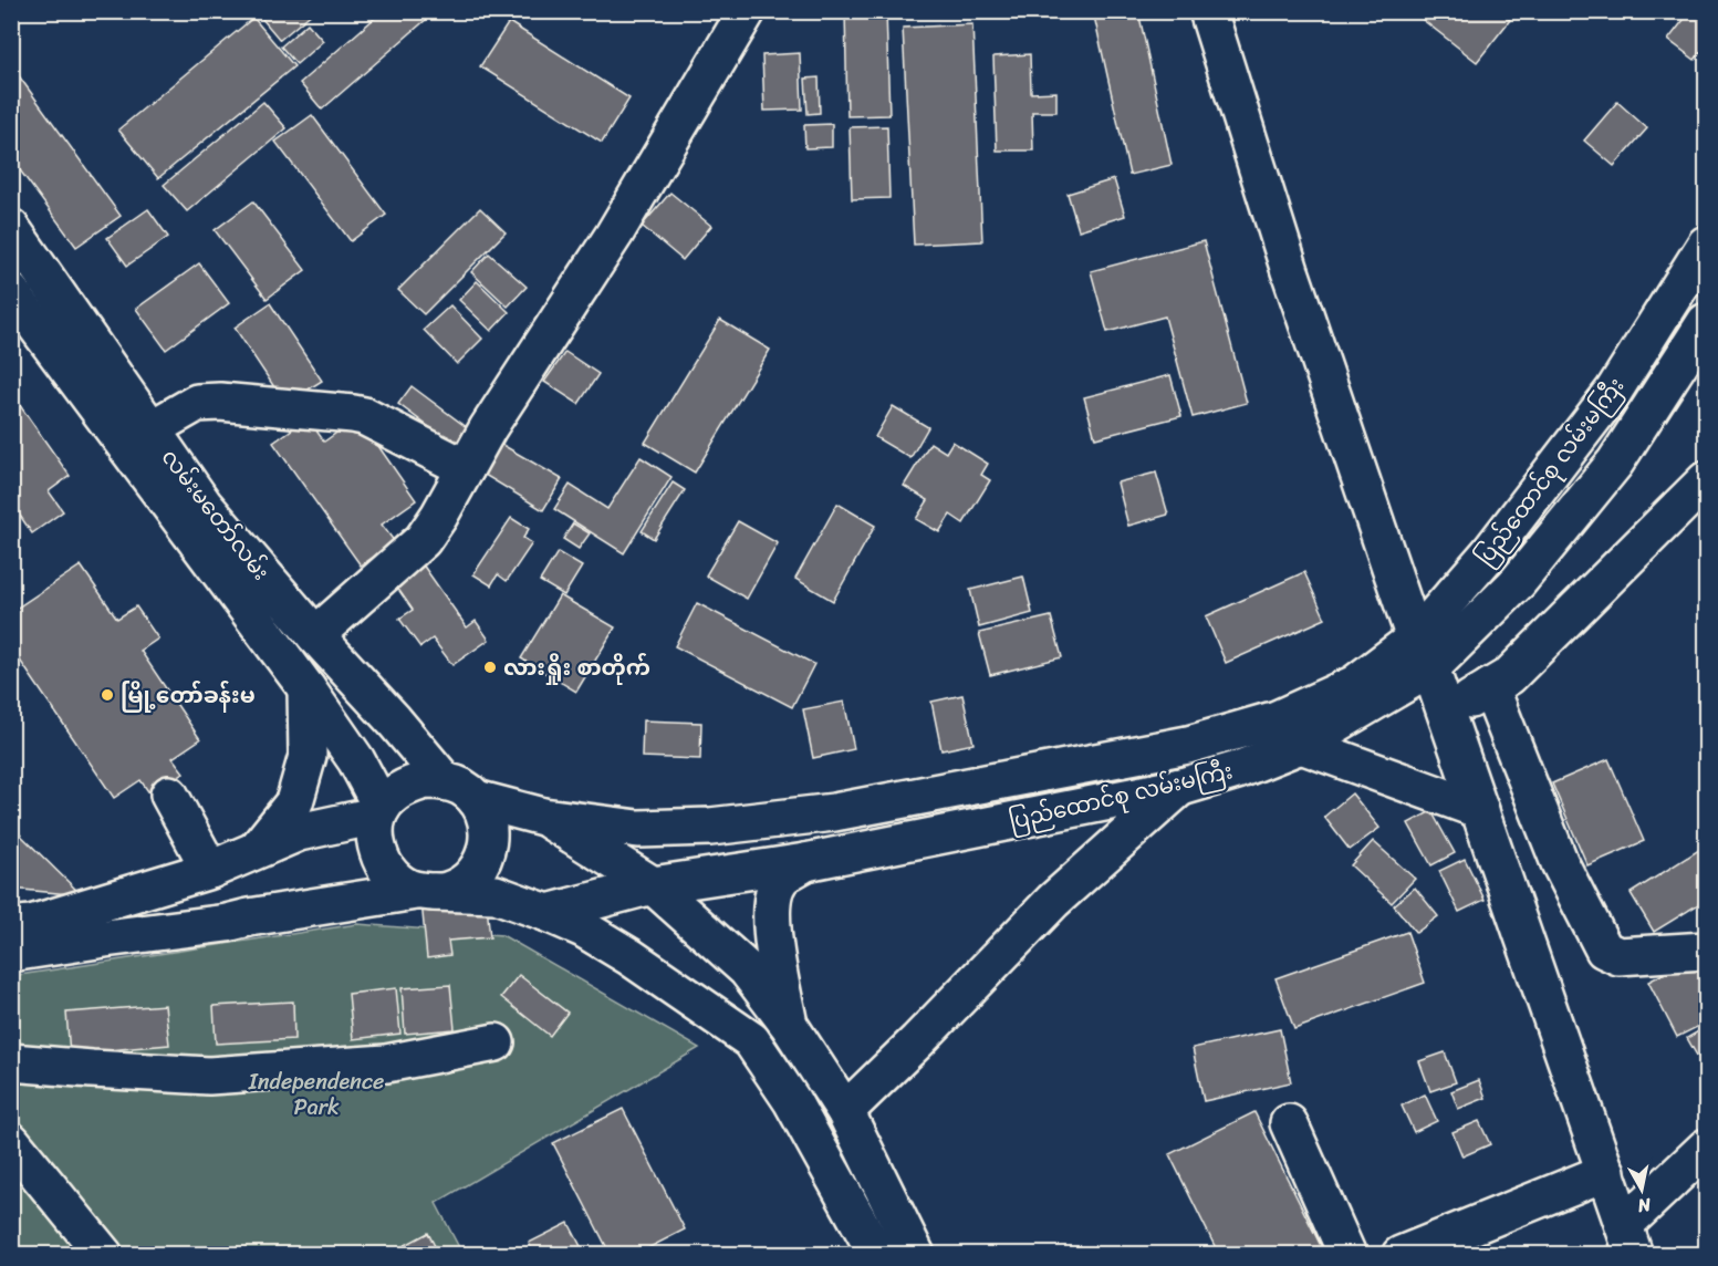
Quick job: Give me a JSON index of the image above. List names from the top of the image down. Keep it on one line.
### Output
{"streets":{"main road":["ပြည်ထောင်စု လမ်းမကြီး","လမ်းမတော်လမ်း"]},"crossings":[["ပြည်ထောင်စု လမ်းမကြီး","လမ်းမတော်လမ်း"]],"parks":["Independence Park"],"places":["လားရှိုး စာတိုက်","မြို့တော်ခန်းမ"],"north":"bottom"}
